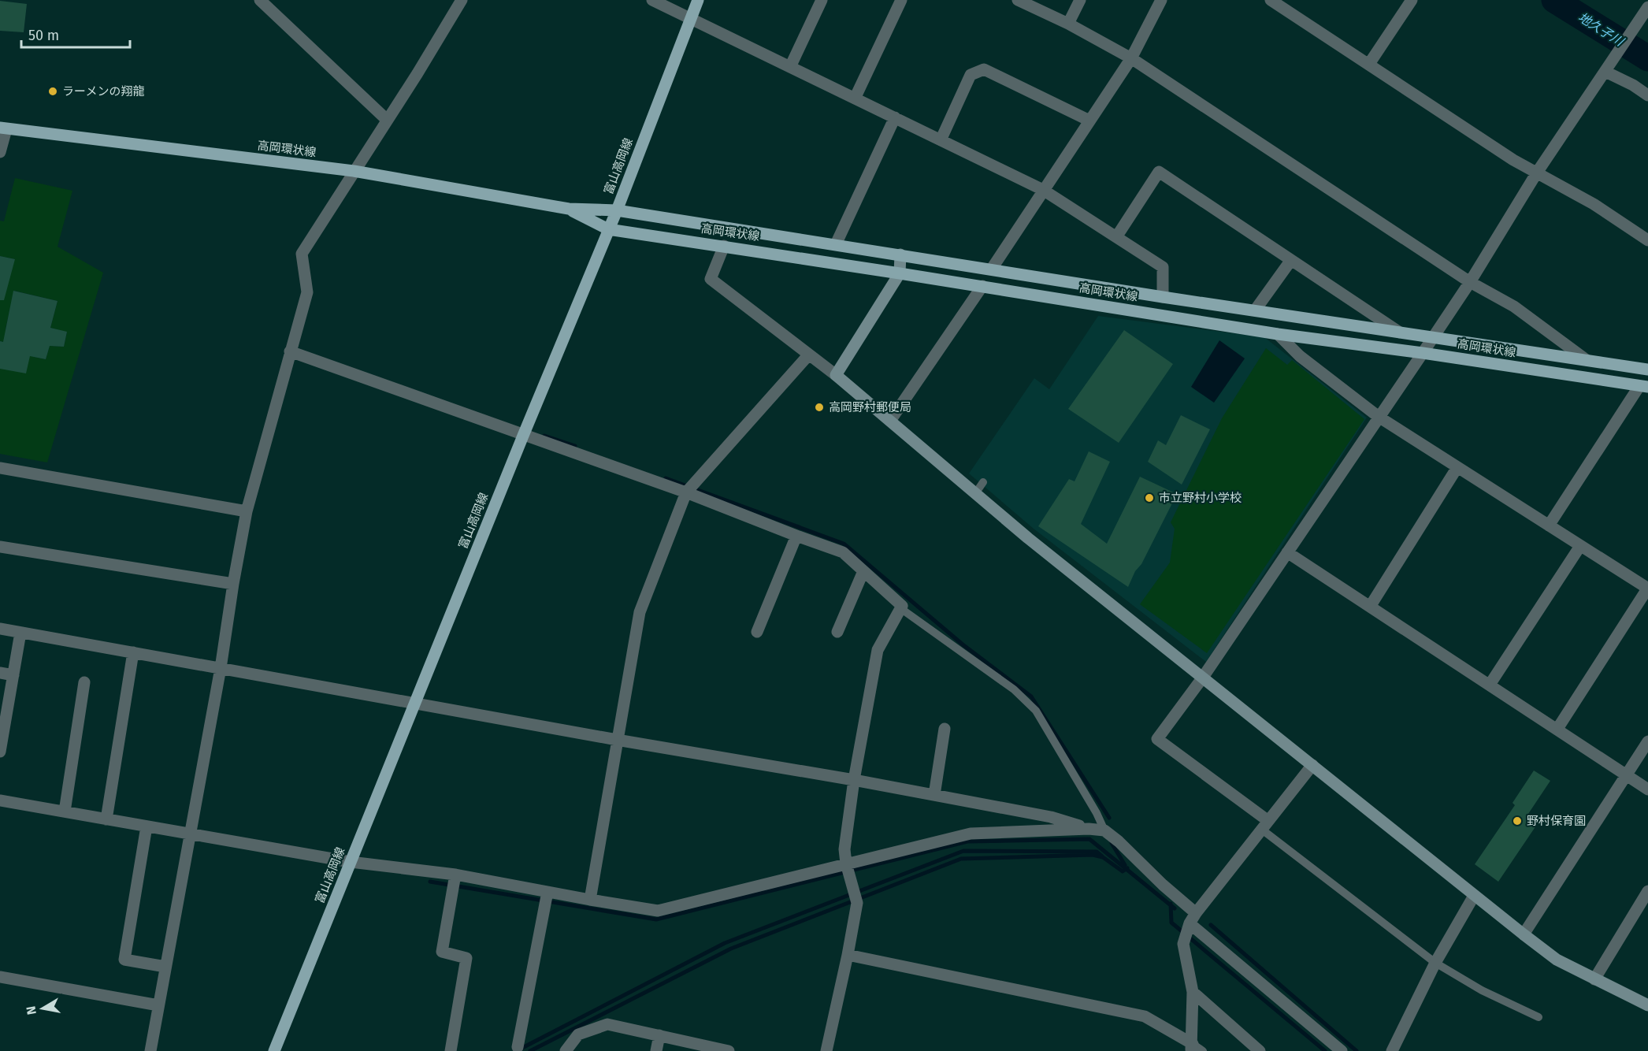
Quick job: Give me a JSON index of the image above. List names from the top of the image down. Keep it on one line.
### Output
{"streets":{"main road":["高岡環状線","富山高岡線"]},"crossings":[["高岡環状線","富山高岡線"]],"water":["地久子川"],"places":["ラーメンの翔龍","高岡野村郵便局","市立野村小学校","野村保育園"],"scale_bar":"50 m","north":"left"}
